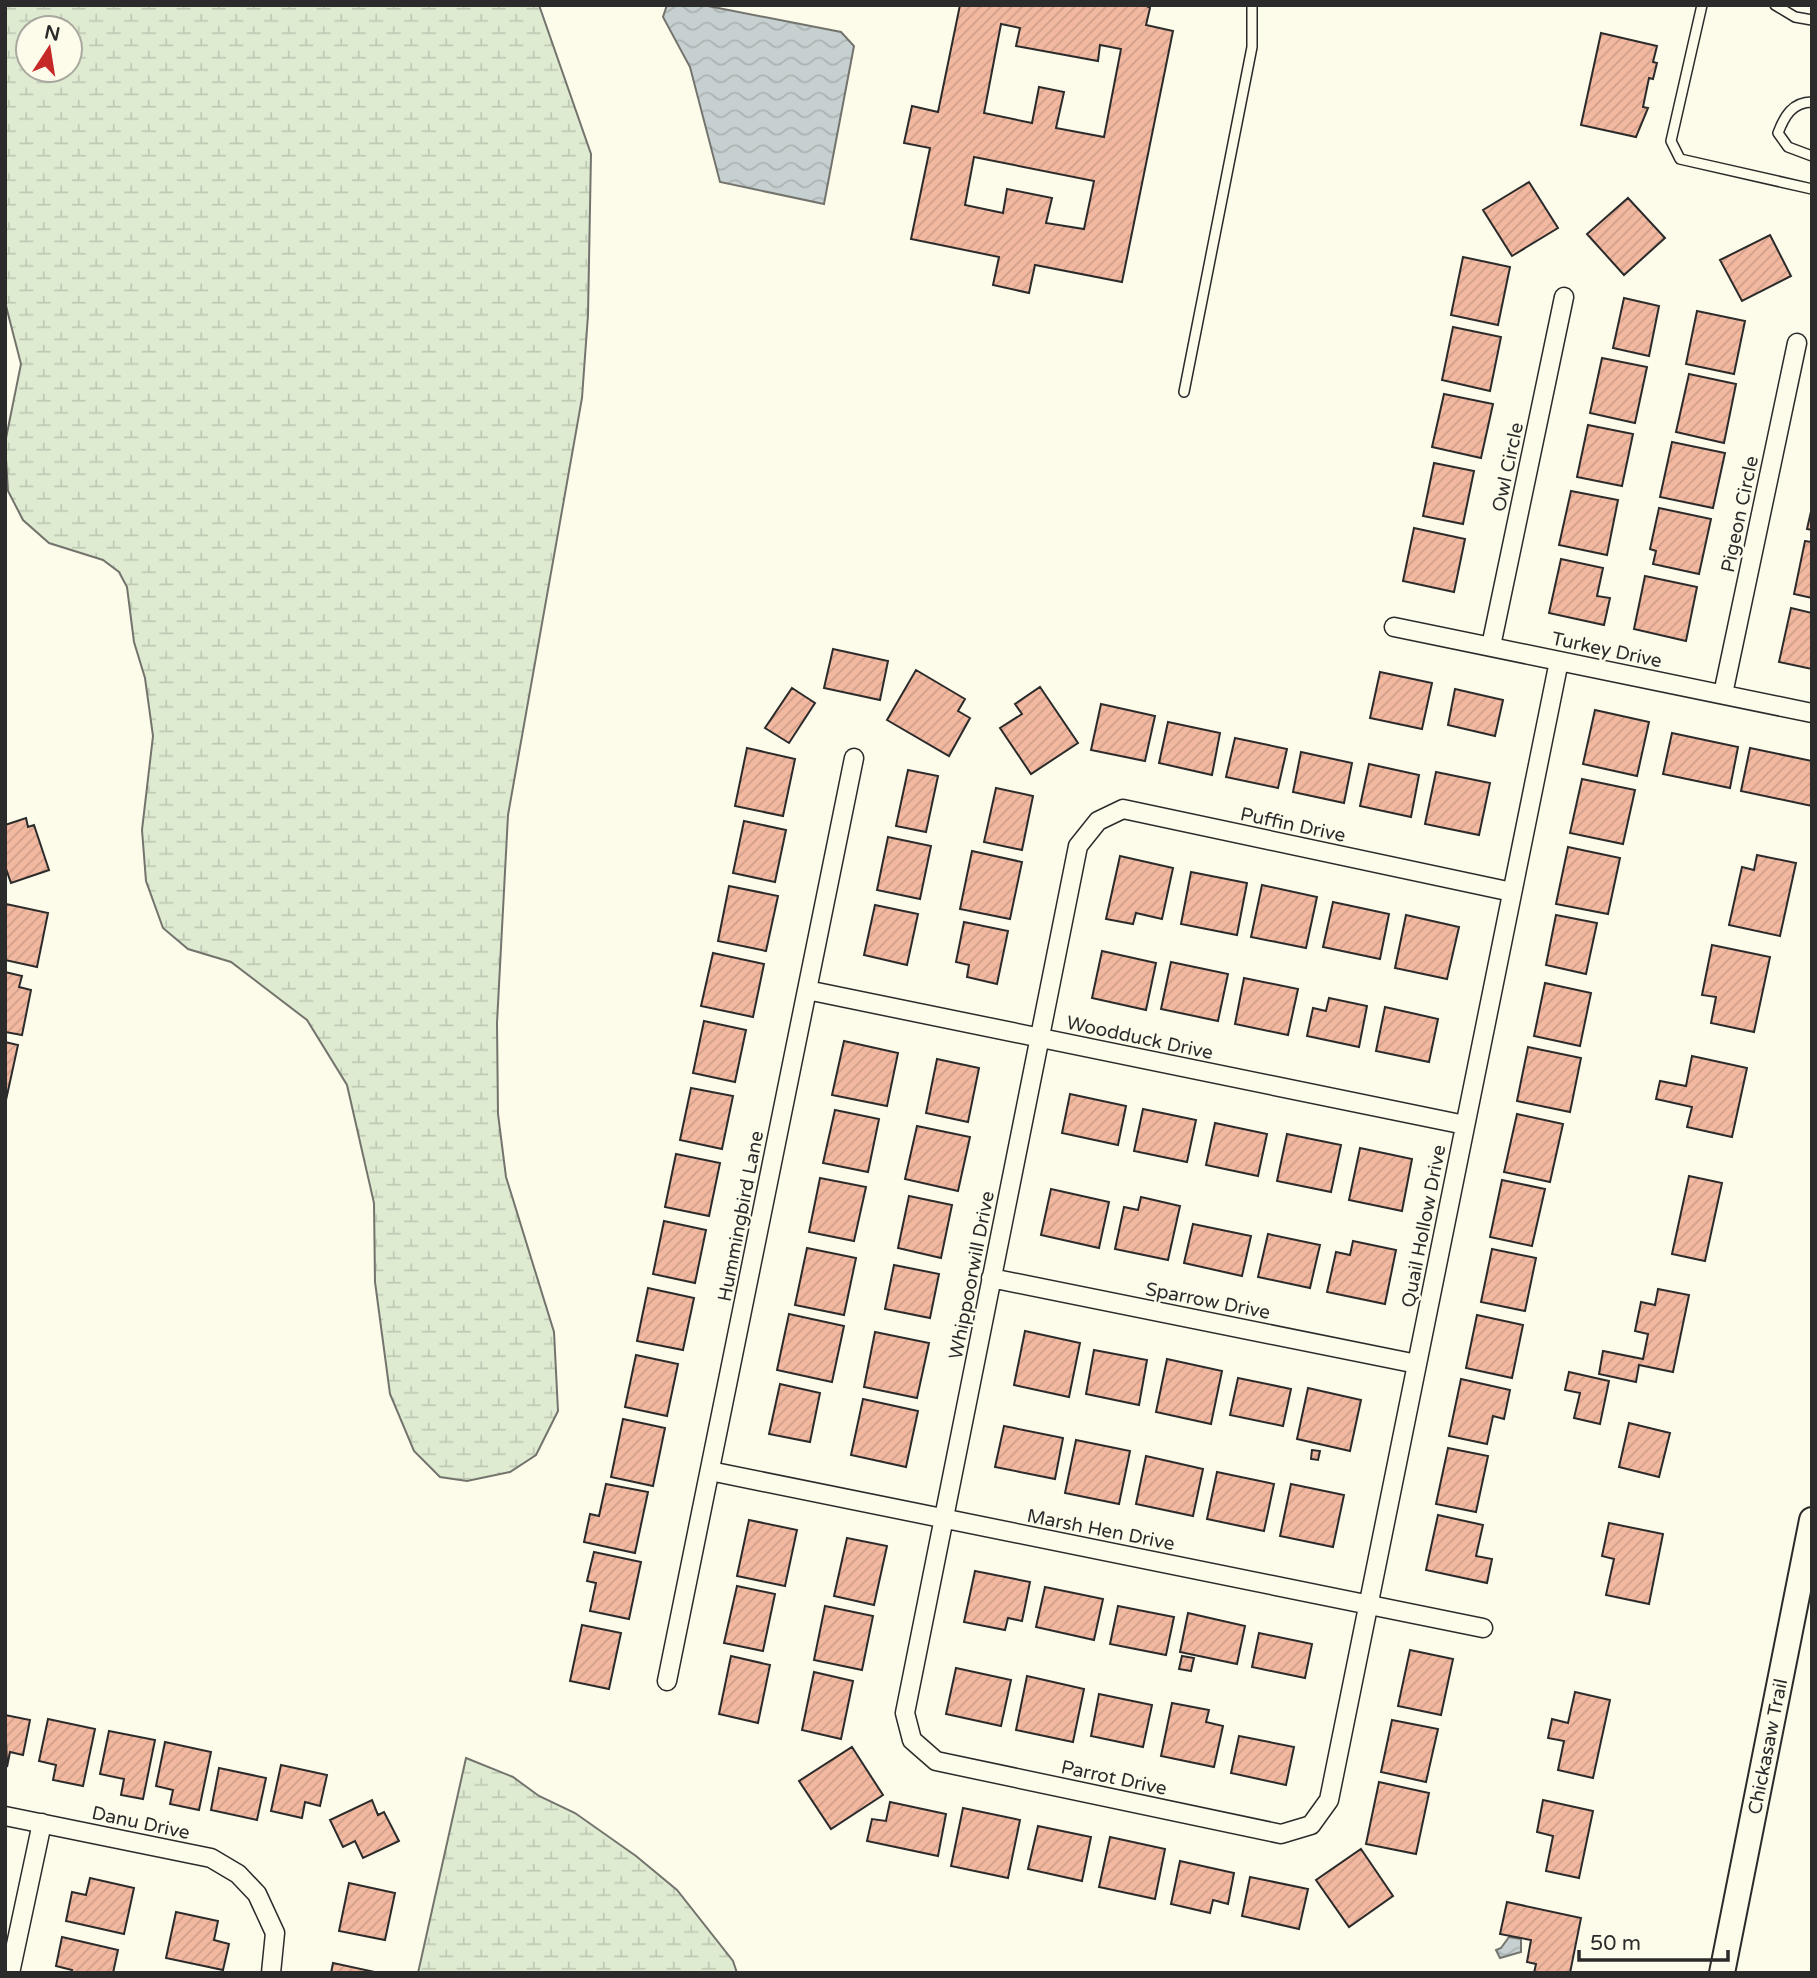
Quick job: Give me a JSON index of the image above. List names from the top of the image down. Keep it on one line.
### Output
{"streets":{"street":["Owl Circle","Pigeon Circle","Turkey Drive","Puffin Drive","Woodduck Drive","Hummingbird Lane","Quail Hollow Drive","Whippoorwill Drive","Sparrow Drive","Marsh Hen Drive","Chickasaw Trail","Parrot Drive","Danu Drive"]},"crossings":[["Owl Circle","Turkey Drive"],["Pigeon Circle","Turkey Drive"],["Turkey Drive","Quail Hollow Drive"],["Puffin Drive","Quail Hollow Drive"],["Puffin Drive","Whippoorwill Drive"],["Woodduck Drive","Hummingbird Lane"],["Woodduck Drive","Quail Hollow Drive"],["Woodduck Drive","Whippoorwill Drive"],["Hummingbird Lane","Marsh Hen Drive"],["Quail Hollow Drive","Sparrow Drive"],["Quail Hollow Drive","Marsh Hen Drive"],["Quail Hollow Drive","Parrot Drive"],["Whippoorwill Drive","Sparrow Drive"],["Whippoorwill Drive","Marsh Hen Drive"],["Whippoorwill Drive","Parrot Drive"]],"scale_bar":"50 m","north":"top"}
